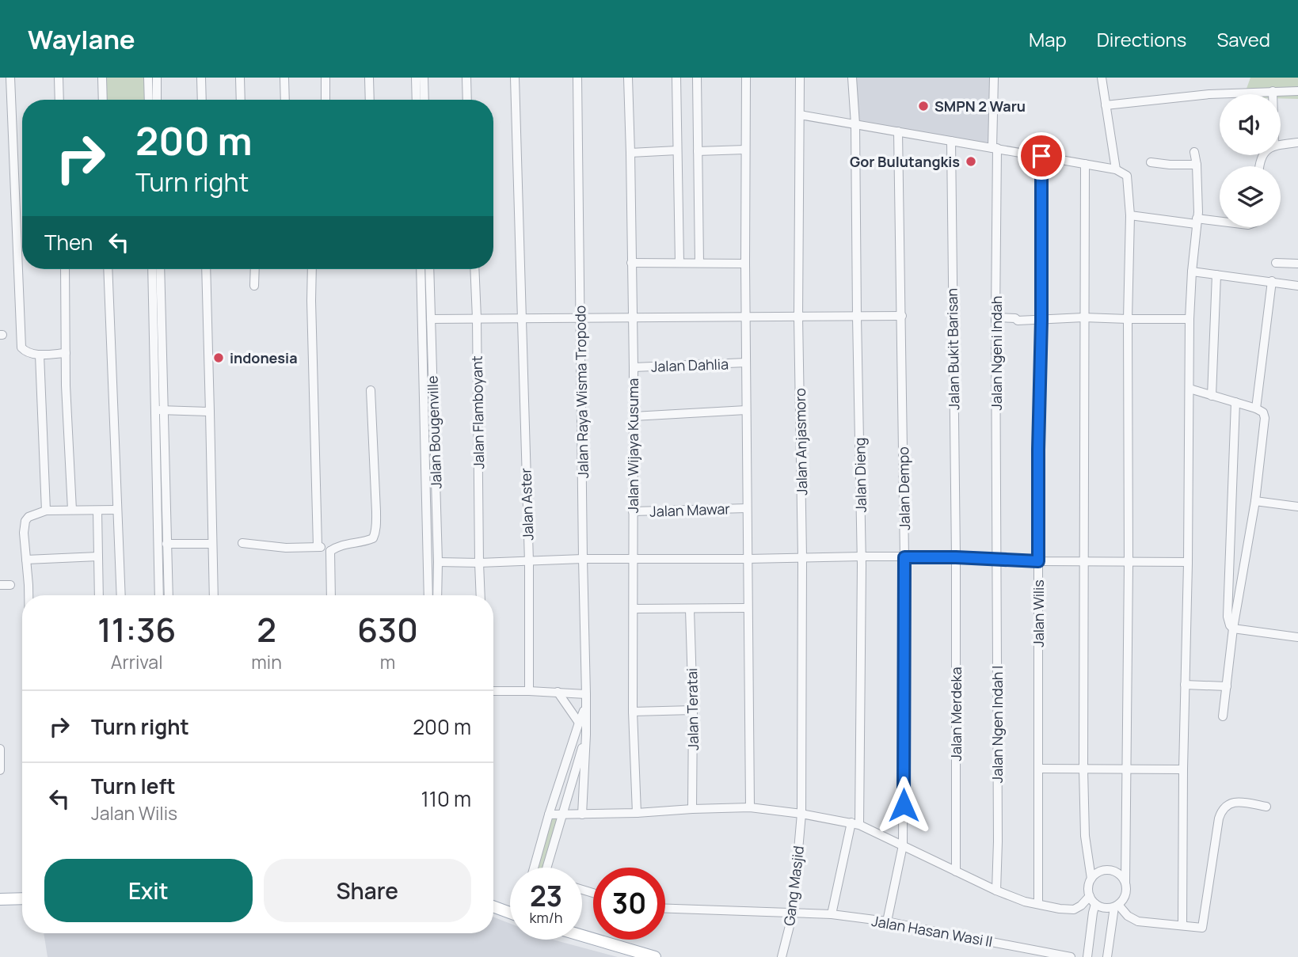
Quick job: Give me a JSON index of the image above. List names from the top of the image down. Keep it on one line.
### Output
{"streets":{"street":["Jalan Bukit Barisan","Jalan Ngeni Indah","Jalan Dahlia","Jalan Raya Wisma Tropodo","Jalan Flamboyant","Jalan Bougenville","Jalan Anjasmoro","Jalan Wijaya Kusuma","Jalan Dieng","Jalan Dempo","Jalan Aster","Jalan Mawar","Jalan Wilis","Jalan Teratai","Jalan Merdeka","Jalan Ngen Indah I","Gang Masjid","Jalan Hasan Wasi II"]},"crossings":[["Jalan Bukit Barisan","Jalan Merdeka"],["Jalan Ngeni Indah","Jalan Ngen Indah I"],["Jalan Dahlia","Jalan Wijaya Kusuma"],["Jalan Anjasmoro","Gang Masjid"],["Jalan Wijaya Kusuma","Jalan Mawar"],["Jalan Dieng","Jalan Hasan Wasi II"],["Jalan Dempo","Jalan Hasan Wasi II"],["Gang Masjid","Jalan Hasan Wasi II"]],"places":["SMPN 2 Waru","Gor Bulutangkis","indonesia"],"page":{"header":"Waylane","nav":["Map","Directions","Saved"],"turn":["200 m","Turn right"],"then":"Then","eta":["11:36","Arrival","2","min","630","m"],"list":[{"name":"Turn right","value":"200 m"},{"name":"Turn left","note":"Jalan Wilis","value":"110 m"}],"buttons":["Exit","Share"],"speed":"23 km/h","limit":"30"}}
